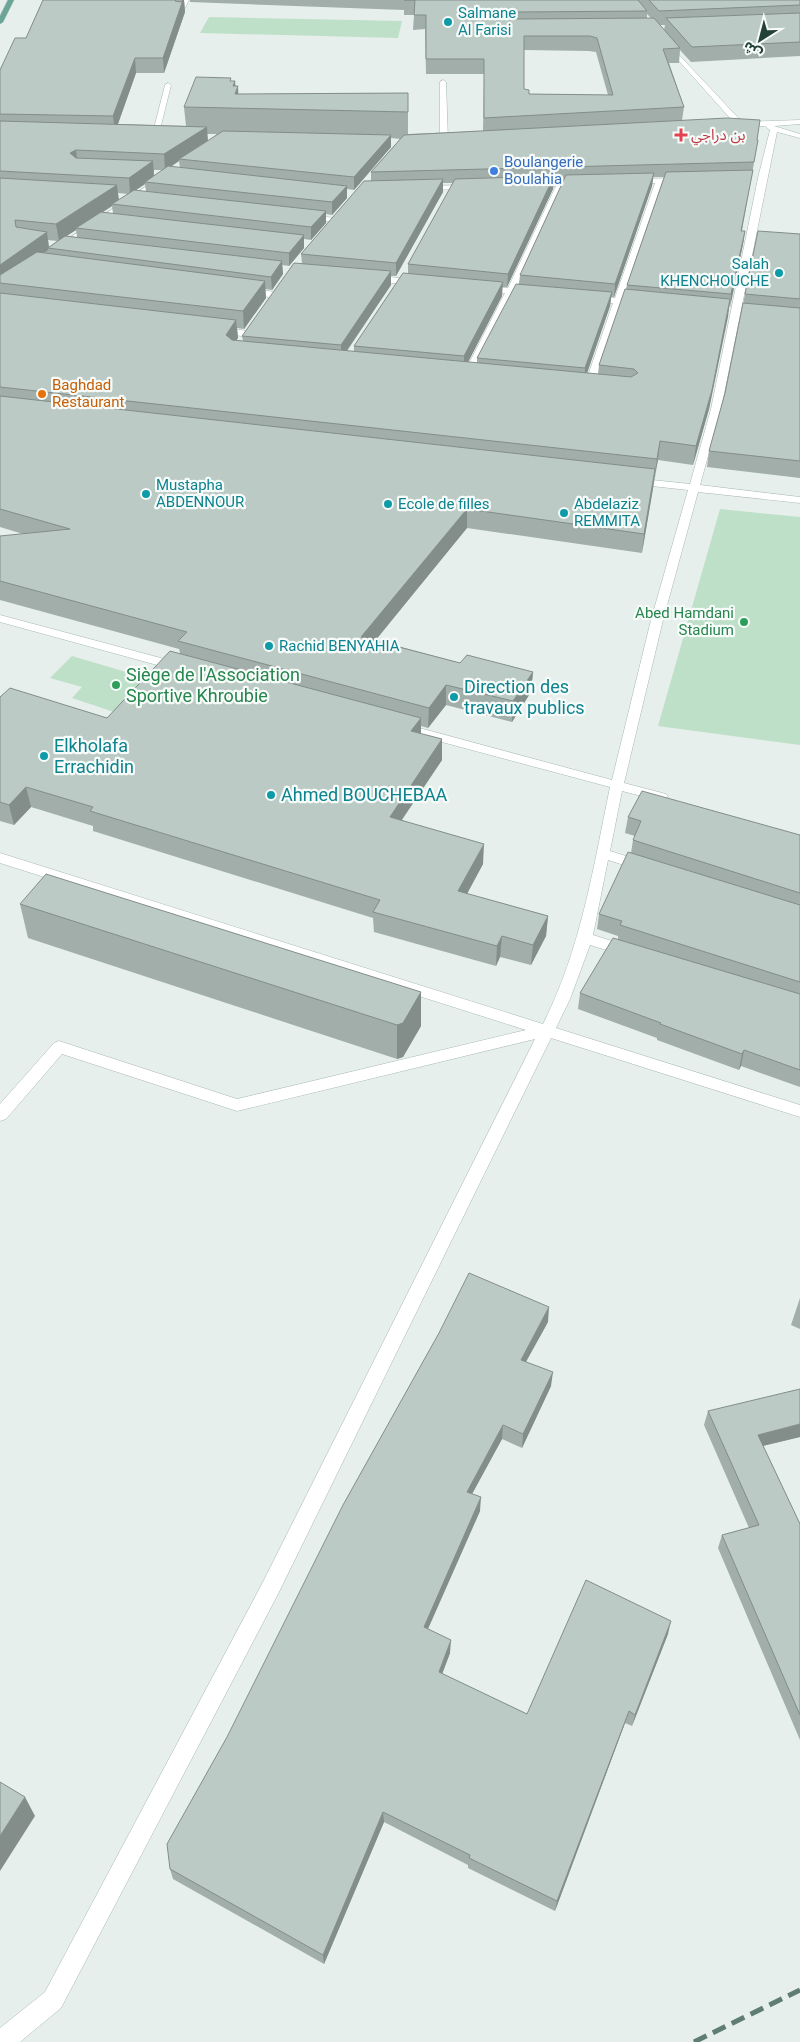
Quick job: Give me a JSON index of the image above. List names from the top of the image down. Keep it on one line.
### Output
{"places":{"other":["Salmane Al Farisi","Boulangerie Boulahia","Salah KHENCHOUCHE","Baghdad Restaurant","Mustapha ABDENNOUR","Ecole de filles","Abdelaziz REMMITA","Abed Hamdani Stadium","Rachid BENYAHIA","Siège de l'Association Sportive Khroubie","Direction des travaux publics","Elkholafa Errachidin","Ahmed BOUCHEBAA"],"health":["بن دراجي"]},"north":"bottom left"}
